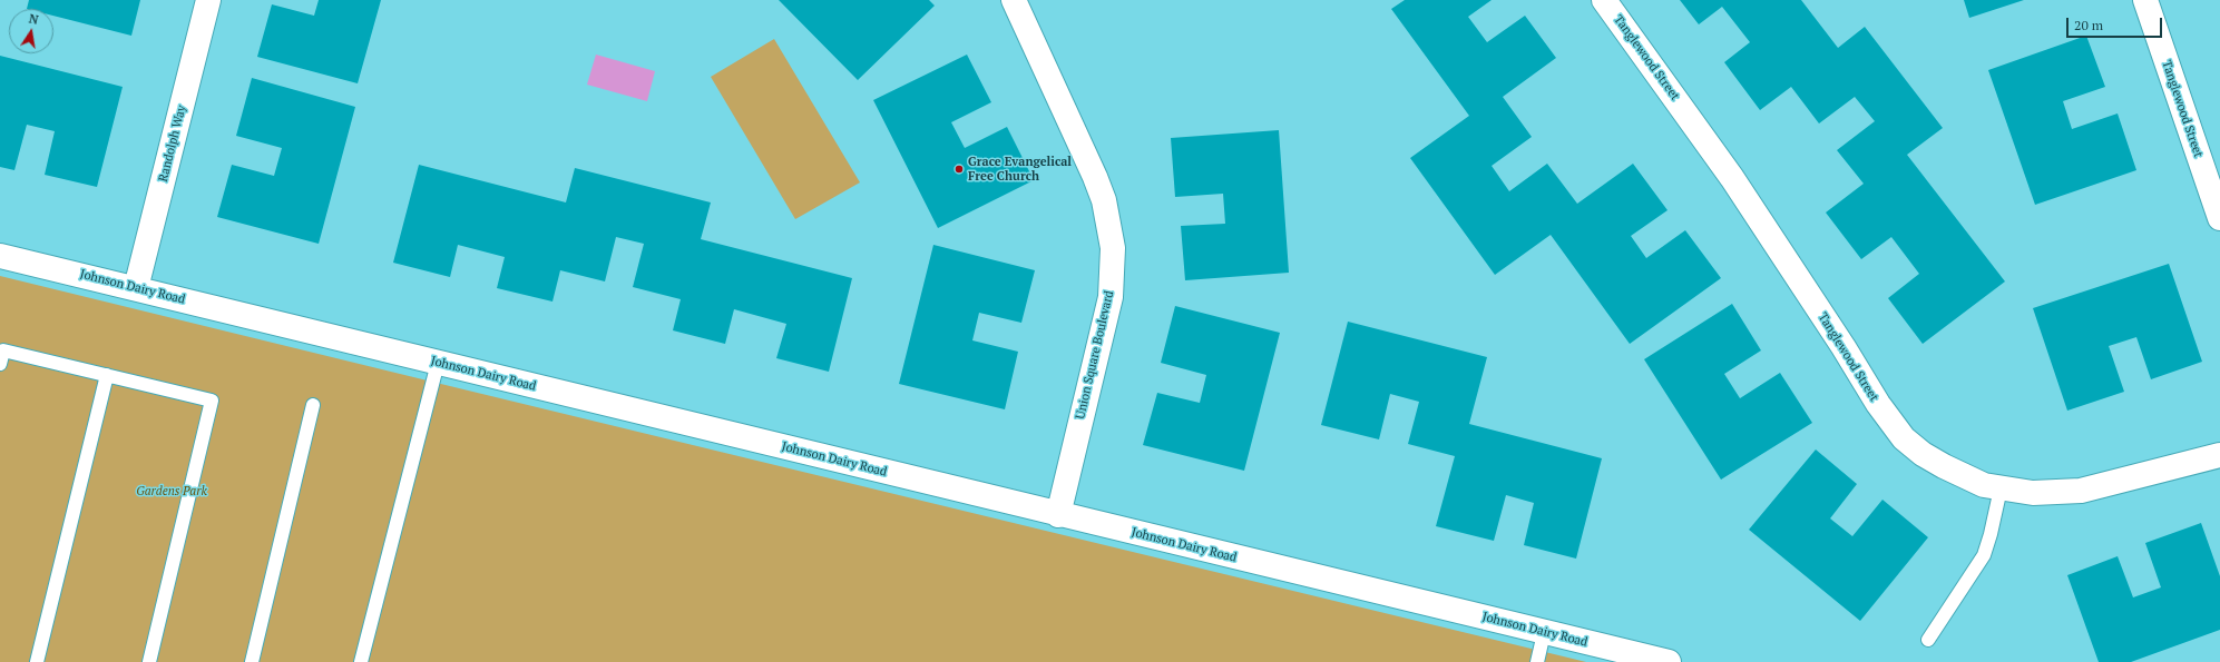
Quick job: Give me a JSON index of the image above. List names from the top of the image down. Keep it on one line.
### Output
{"streets":{"street":["Tanglewood Street","Randolph Way","Johnson Dairy Road","Union Square Boulevard"]},"crossings":[["Randolph Way","Johnson Dairy Road"],["Johnson Dairy Road","Union Square Boulevard"]],"parks":["Gardens Park"],"places":["Grace Evangelical Free Church"],"scale_bar":"20 m","north":"top"}
